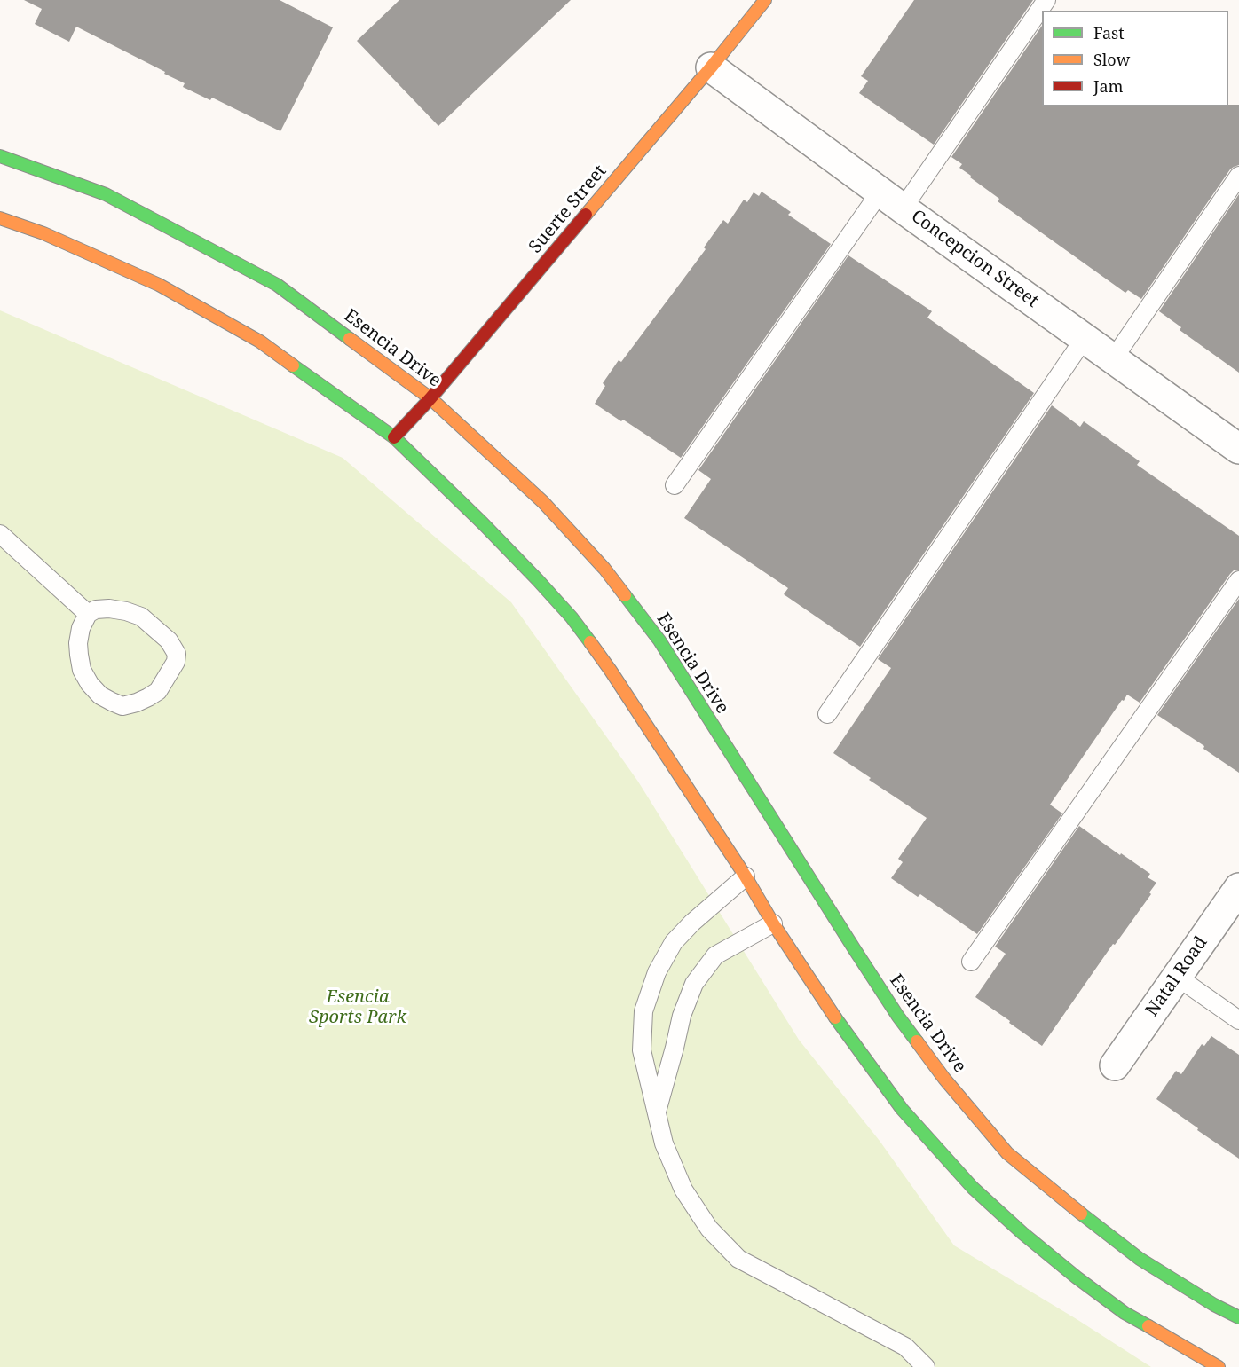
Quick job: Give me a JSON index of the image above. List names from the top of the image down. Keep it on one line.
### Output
{"streets":{"street":["Suerte Street","Concepcion Street","Esencia Drive","Natal Road"]},"crossings":[["Suerte Street","Concepcion Street"],["Suerte Street","Esencia Drive"]],"parks":["Esencia Sports Park"],"legend":["Fast","Slow","Jam"]}
